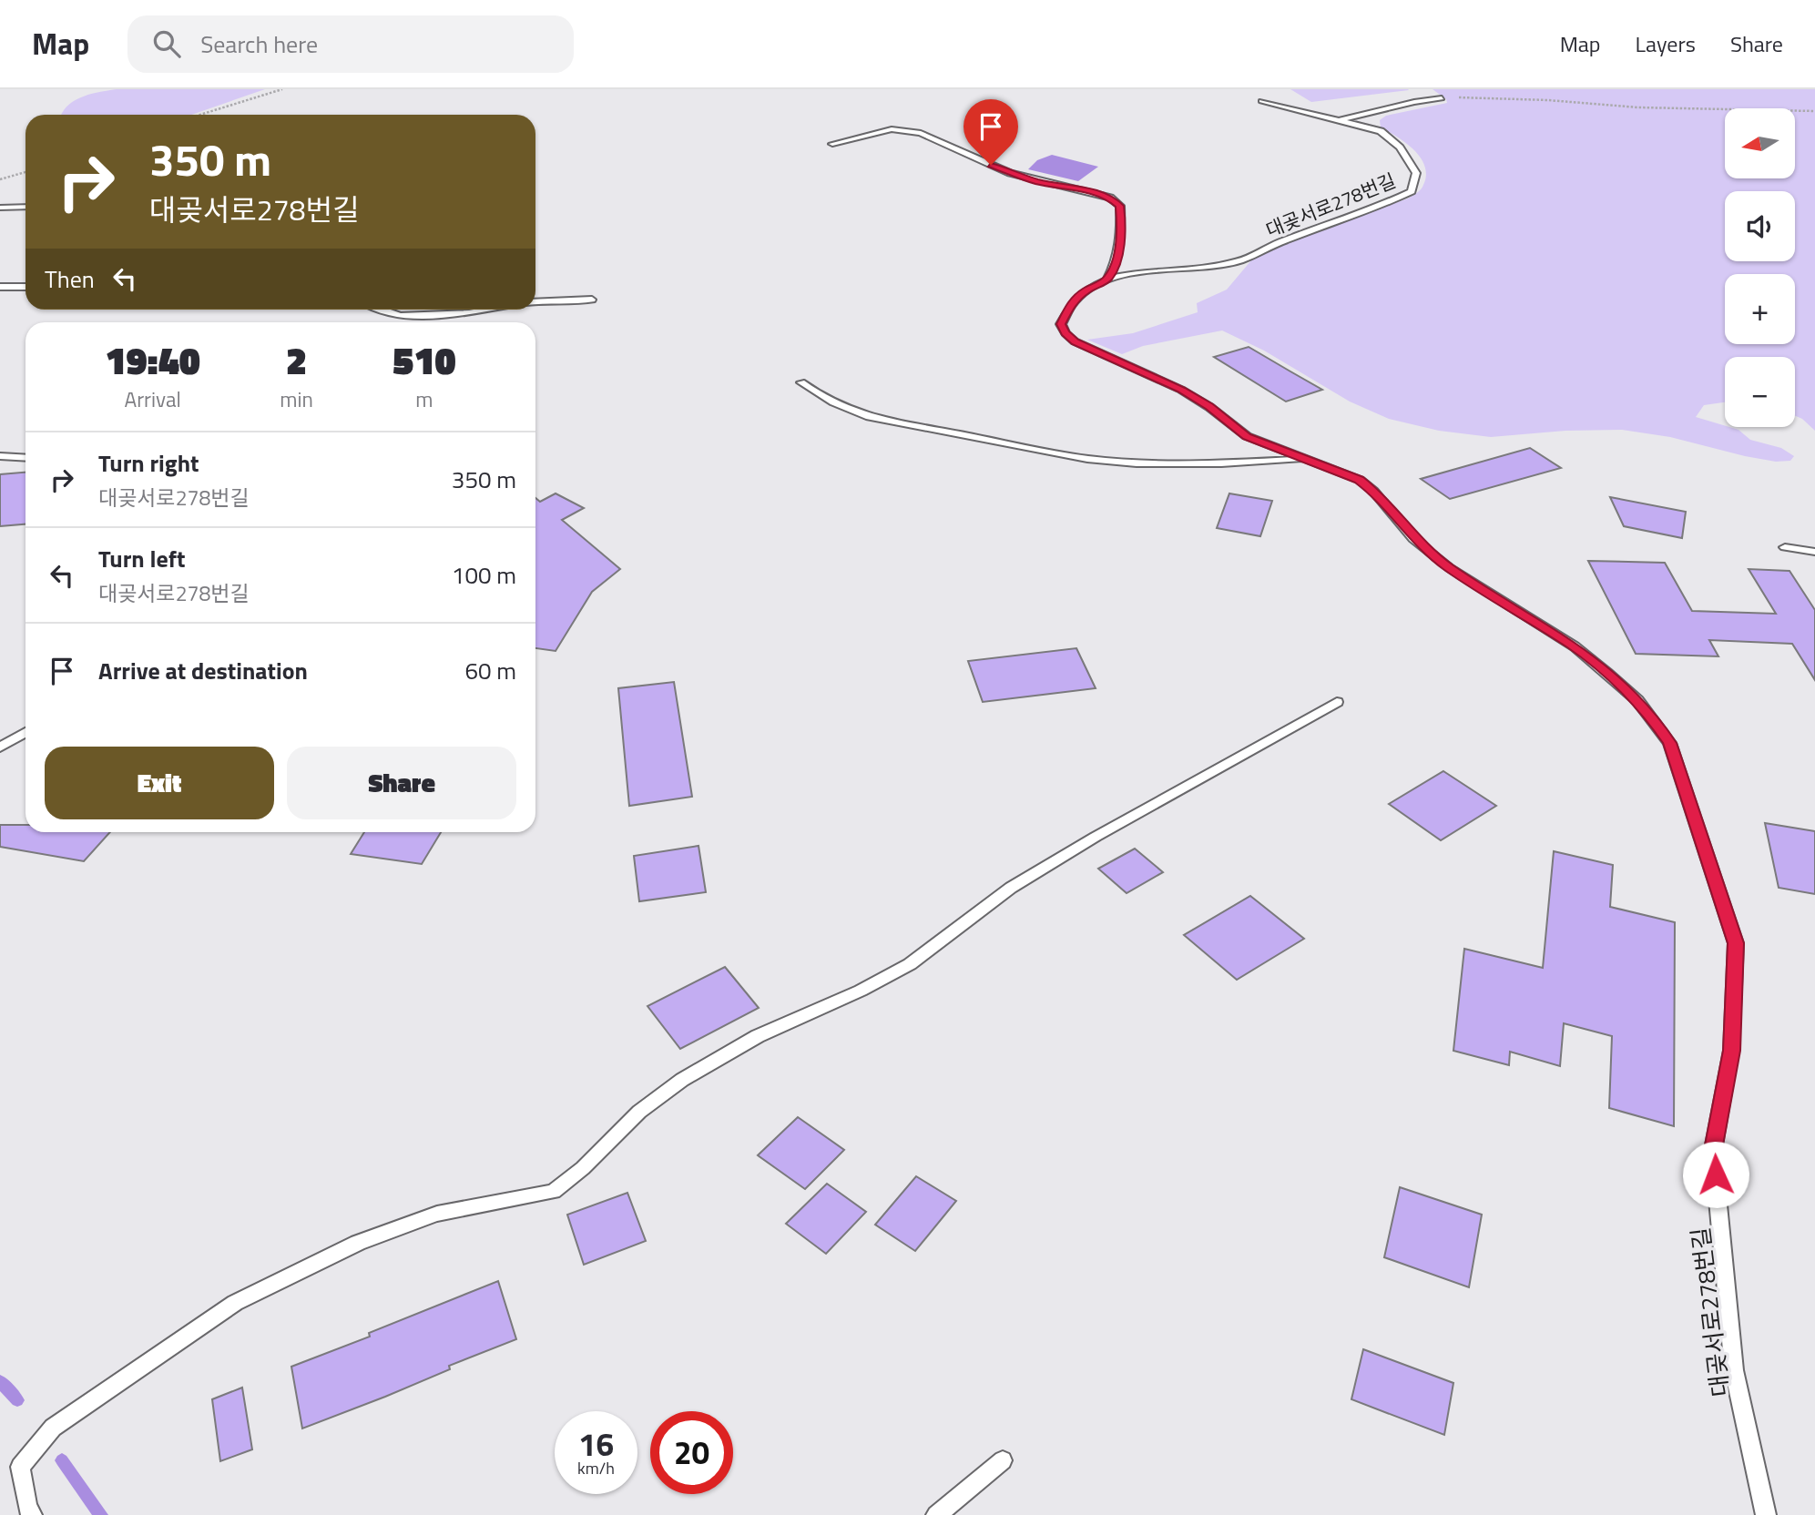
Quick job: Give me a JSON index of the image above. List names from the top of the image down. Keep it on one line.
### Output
{"streets":{"lane":["대곶서로278번길"]},"north":"left","page":{"header":"Map","search":"Search here","nav":["Map","Layers","Share"],"map_buttons":["+","−"],"turn":["350 m","대곶서로278번길"],"then":"Then","eta":["19:40","Arrival","2","min","510","m"],"list":[{"name":"Turn right","note":"대곶서로278번길","value":"350 m"},{"name":"Turn left","note":"대곶서로278번길","value":"100 m"},{"name":"Arrive at destination","value":"60 m"}],"buttons":["Exit","Share"],"speed":"16 km/h","limit":"20"}}
